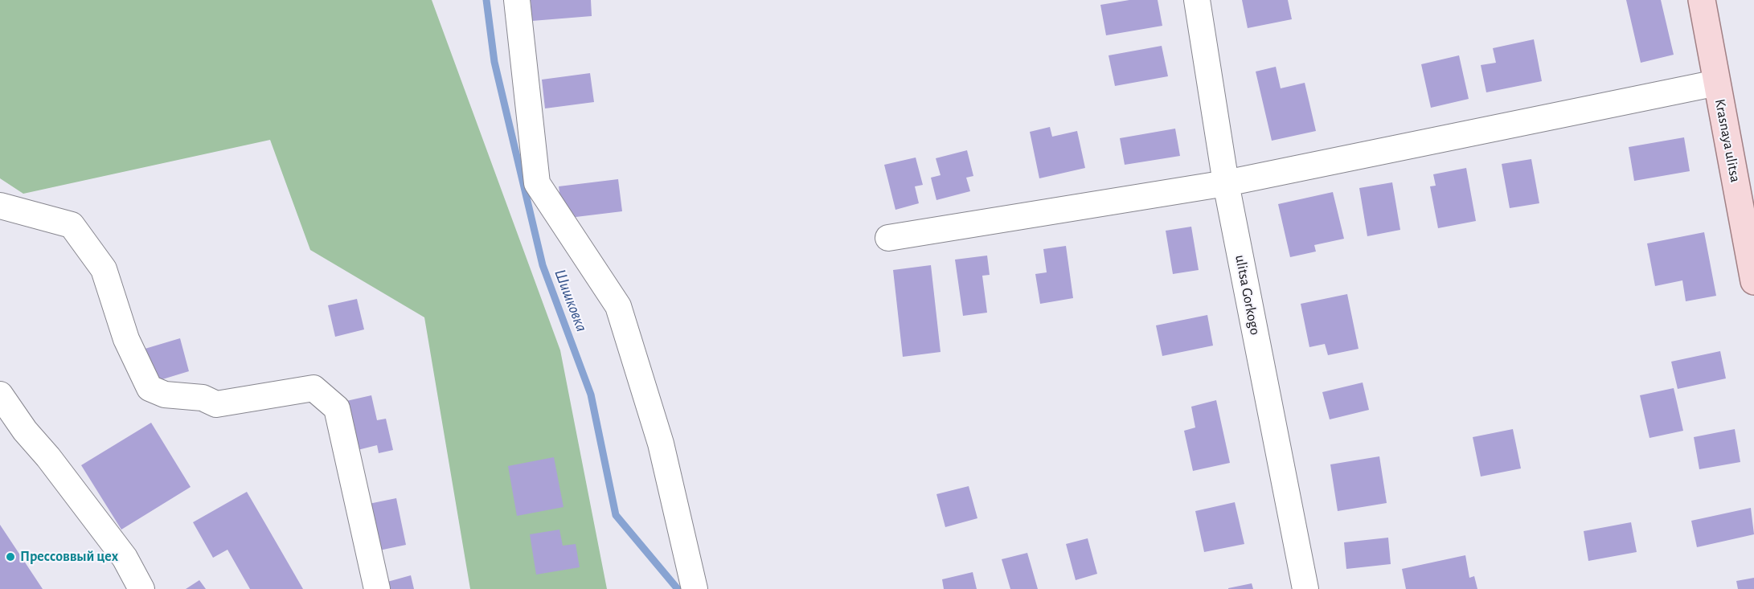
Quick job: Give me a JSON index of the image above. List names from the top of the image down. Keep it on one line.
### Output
{"streets":{"main road":["Krasnaya ulitsa"],"street":["ulitsa Gorkogo"]},"water":["Шишковка"],"places":["Прессоввый цех"]}
